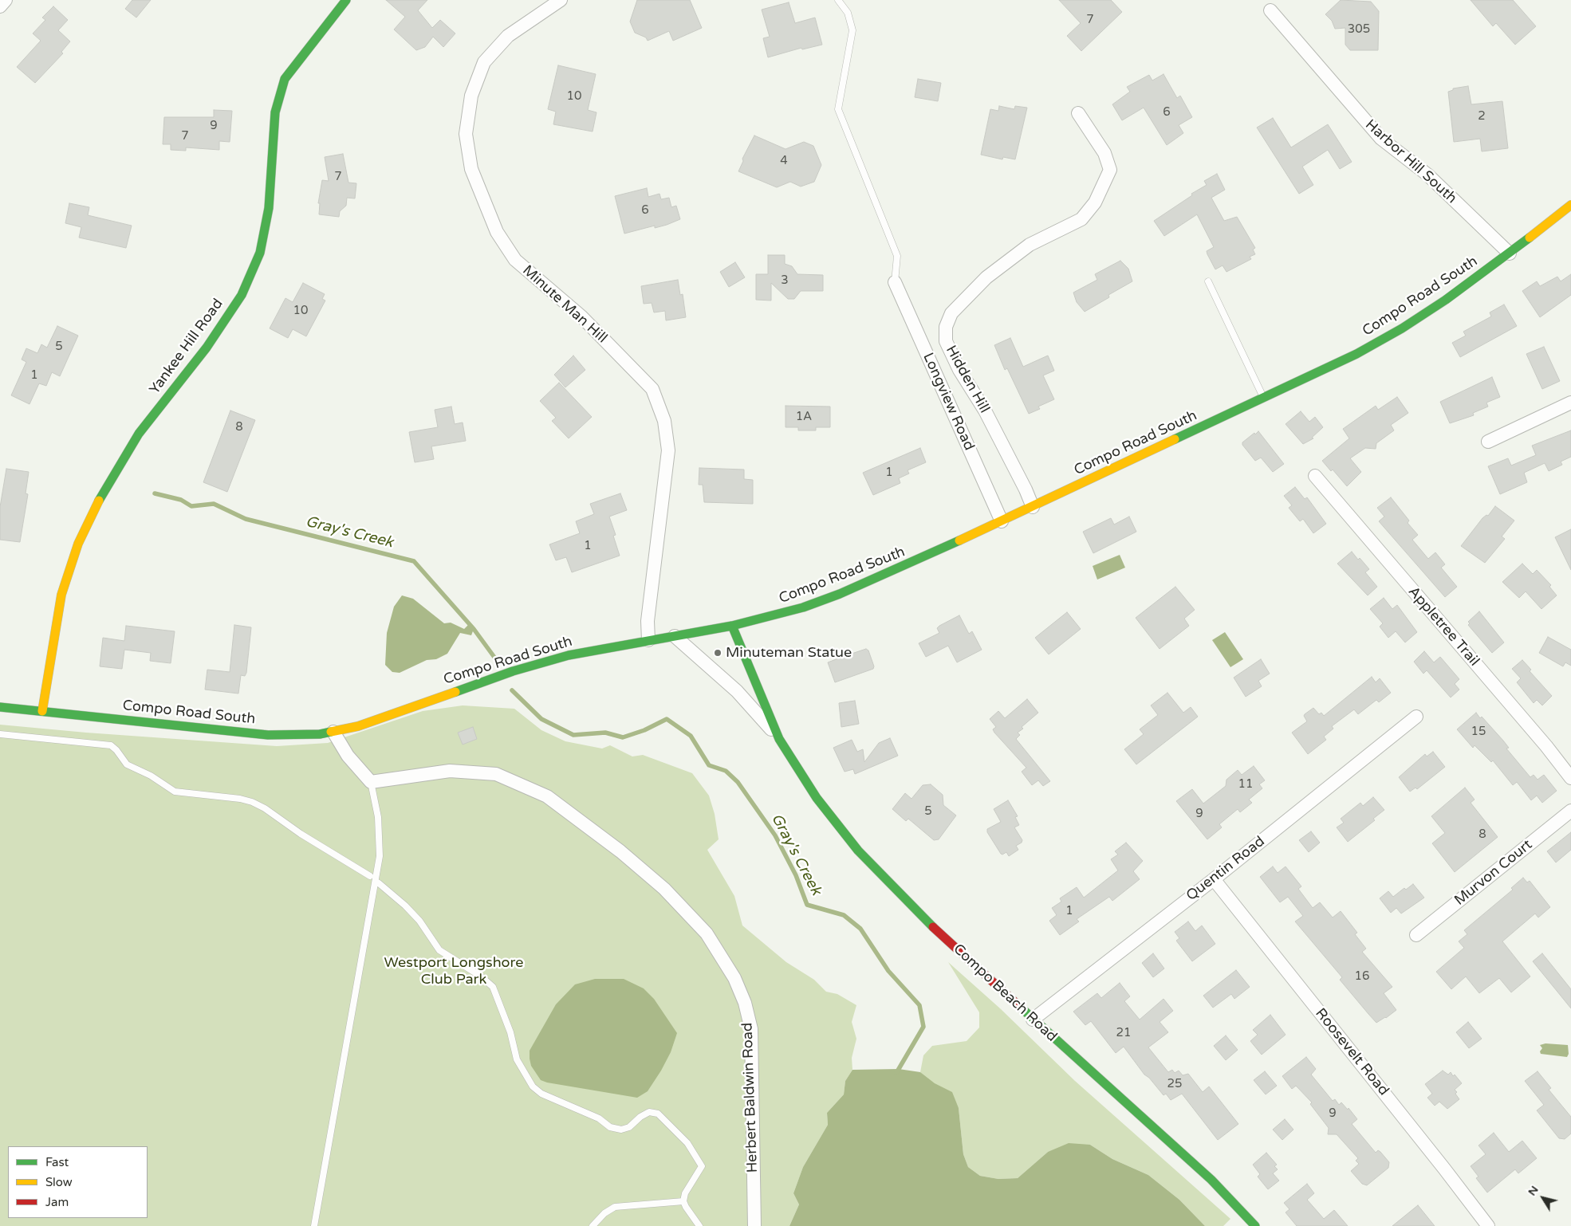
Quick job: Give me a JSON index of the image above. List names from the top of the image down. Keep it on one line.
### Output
{"streets":{"street":["Harbor Hill South","Compo Road South","Minute Man Hill","Yankee Hill Road","Hidden Hill","Longview Road","Appletree Trail","Quentin Road","Murvon Court","Compo Beach Road","Roosevelt Road","Herbert Baldwin Road"]},"crossings":[["Harbor Hill South","Compo Road South"],["Compo Road South","Minute Man Hill"],["Compo Road South","Yankee Hill Road"],["Compo Road South","Hidden Hill"],["Compo Road South","Longview Road"],["Compo Road South","Compo Beach Road"],["Quentin Road","Compo Beach Road"],["Quentin Road","Roosevelt Road"]],"water":["Gray's Creek"],"parks":["Westport Longshore Club Park"],"places":["Minuteman Statue"],"house_numbers":["7","305","10","6","2","9","7","4","7","6","3","10","5","1","1A","8","1","1","15","11","5","9","8","1","16","21","25","9"],"legend":["Fast","Slow","Jam"],"north":"top left"}
